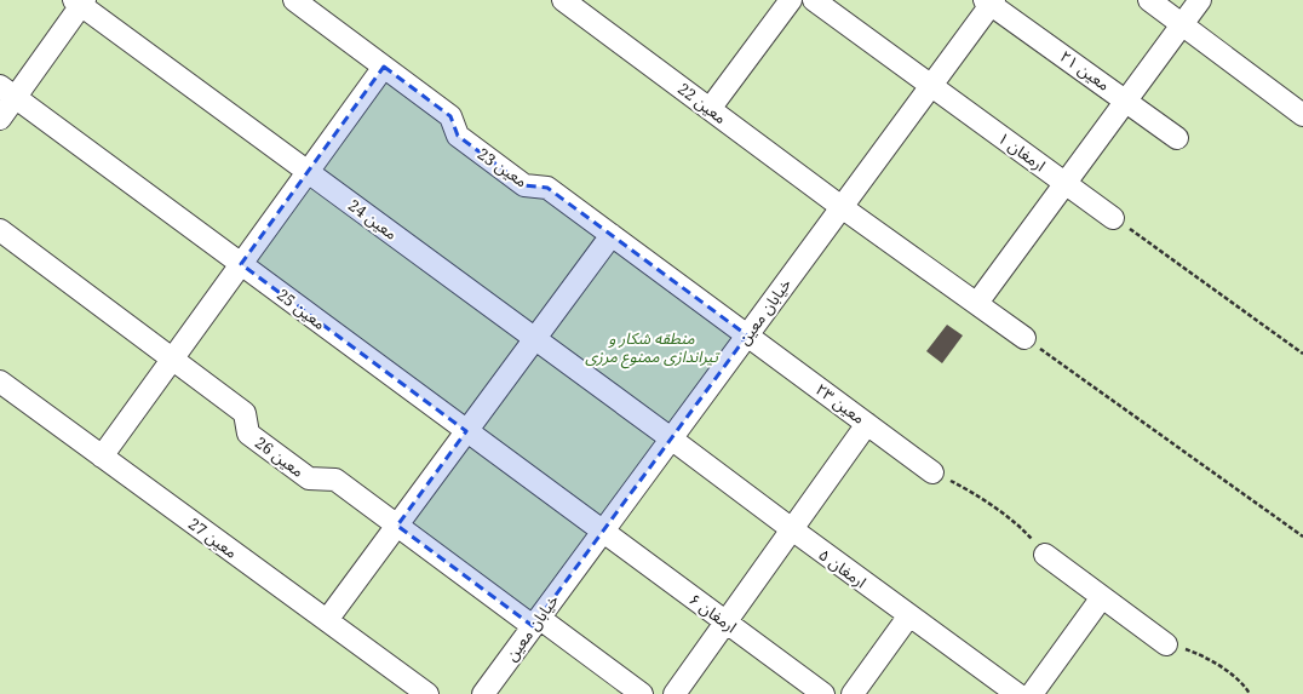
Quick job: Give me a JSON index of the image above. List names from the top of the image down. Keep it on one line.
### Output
{"streets":{"street":["معین ۲۱","معین 22","ارمغان ۱","معین 23","معین 24","معین 25","خیابان معین","معین ۲۳","معین 26","معین 27","ارمغان ۵","ارمغان ۶"]},"crossings":[["معین ۲۱","خیابان معین"],["معین 22","خیابان معین"],["ارمغان ۱","خیابان معین"],["معین 23","خیابان معین"],["معین 23","معین ۲۳"],["معین 24","خیابان معین"],["معین 24","ارمغان ۵"],["معین 25","خیابان معین"],["معین 25","ارمغان ۶"],["خیابان معین","معین ۲۳"],["خیابان معین","معین 26"],["خیابان معین","ارمغان ۵"],["خیابان معین","ارمغان ۶"]],"parks":["منطقه شکار و تیراندازی ممنوع مرزی"]}
